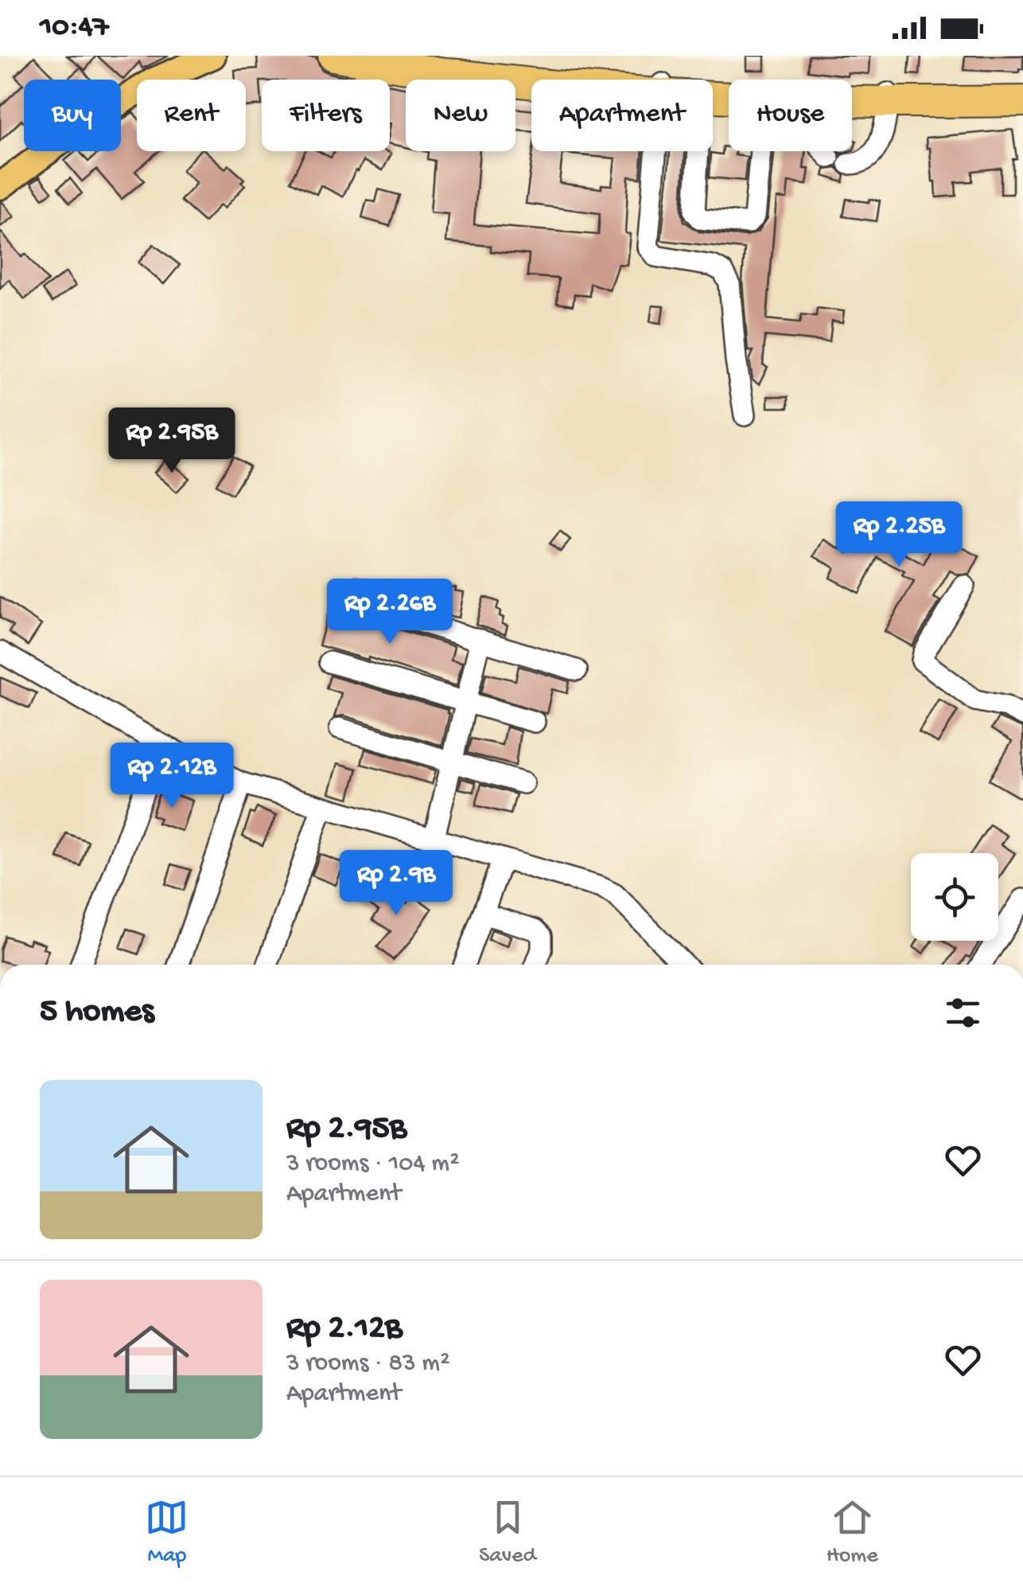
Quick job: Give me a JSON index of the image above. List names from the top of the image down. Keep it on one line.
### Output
{"page":{"status":"10:47","chip":["Buy","Rent","Filters","New","Apartment","House"],"price":["Rp 2.95B","Rp 2.25B","Rp 2.26B","Rp 2.12B","Rp 2.9B"],"heading":"5 homes","list":[{"name":"Rp 2.95B","note":"3 rooms · 104 m² · Apartment"},{"name":"Rp 2.12B","note":"3 rooms · 83 m² · Apartment"}],"tabs":["Map","Saved","Home"]}}
